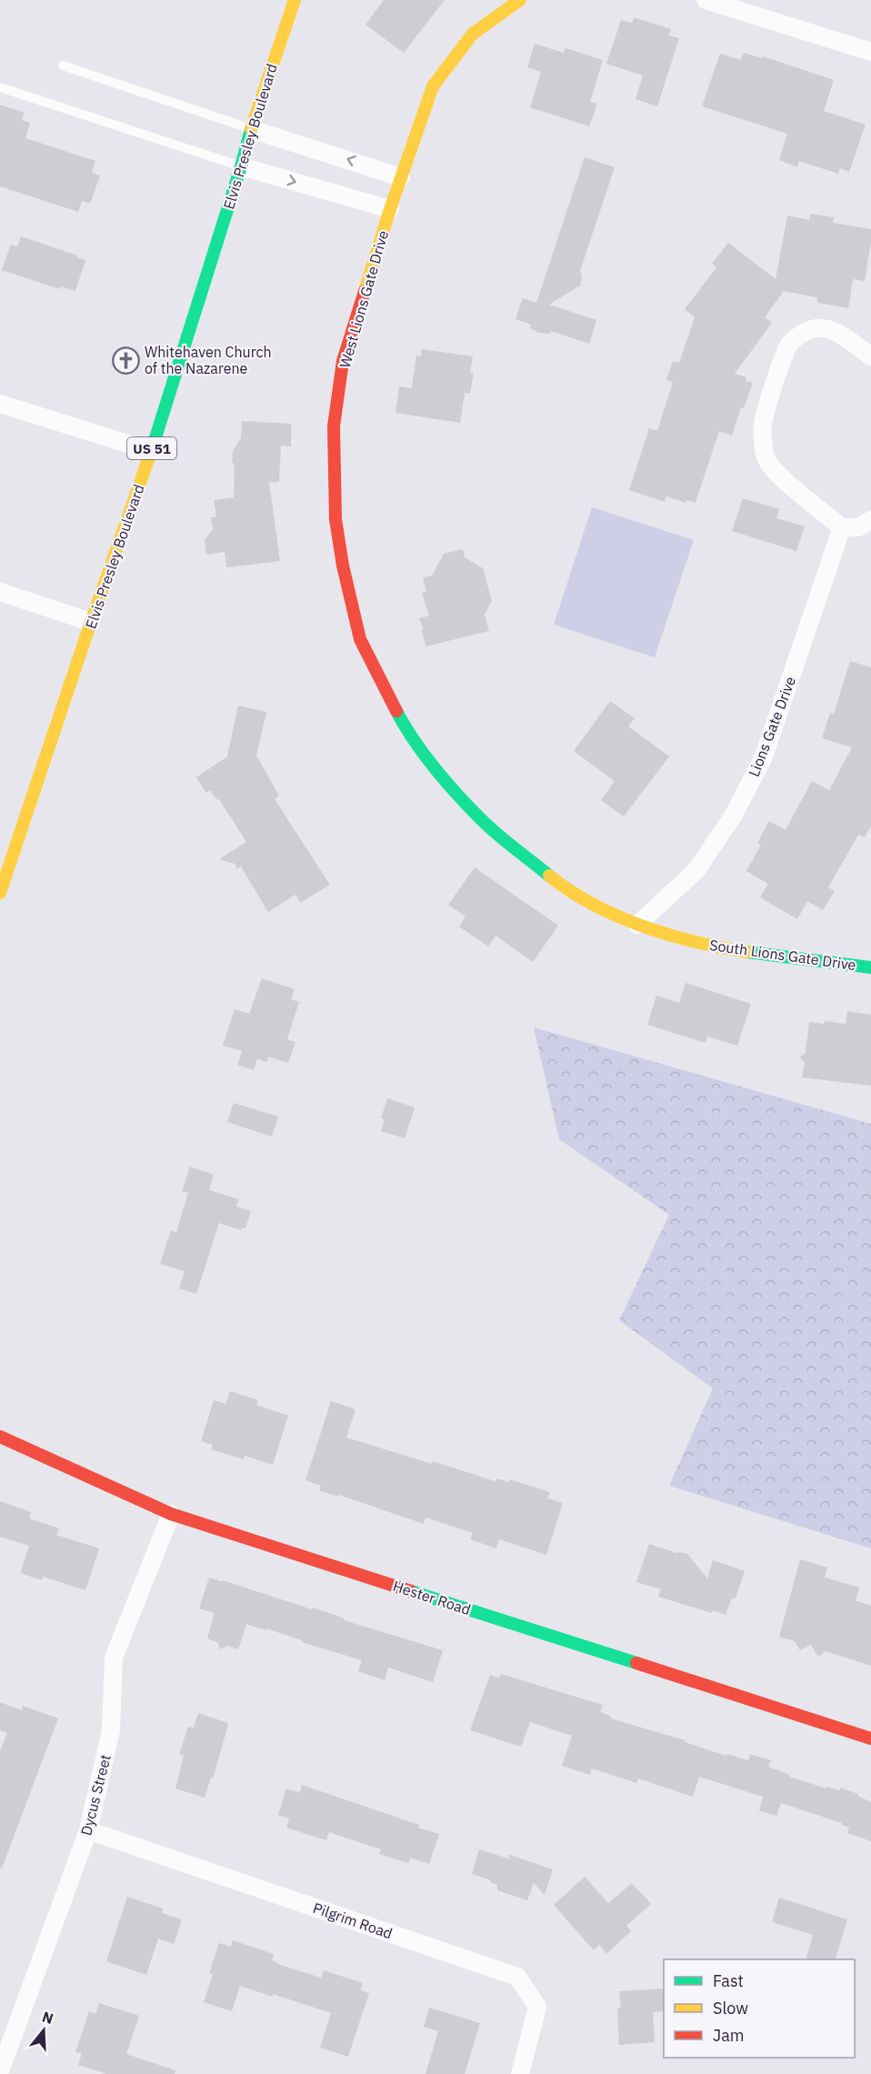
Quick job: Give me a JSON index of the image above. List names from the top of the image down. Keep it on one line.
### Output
{"streets":{"street":["Elvis Presley Boulevard","West Lions Gate Drive","US 51","Lions Gate Drive","South Lions Gate Drive","Hester Road","Dycus Street","Pilgrim Road"]},"crossings":[["West Lions Gate Drive","South Lions Gate Drive"],["Lions Gate Drive","South Lions Gate Drive"],["Hester Road","Dycus Street"],["Dycus Street","Pilgrim Road"]],"places":{"church":["Whitehaven Church of the Nazarene"]},"legend":["Fast","Slow","Jam"],"north":"top"}
